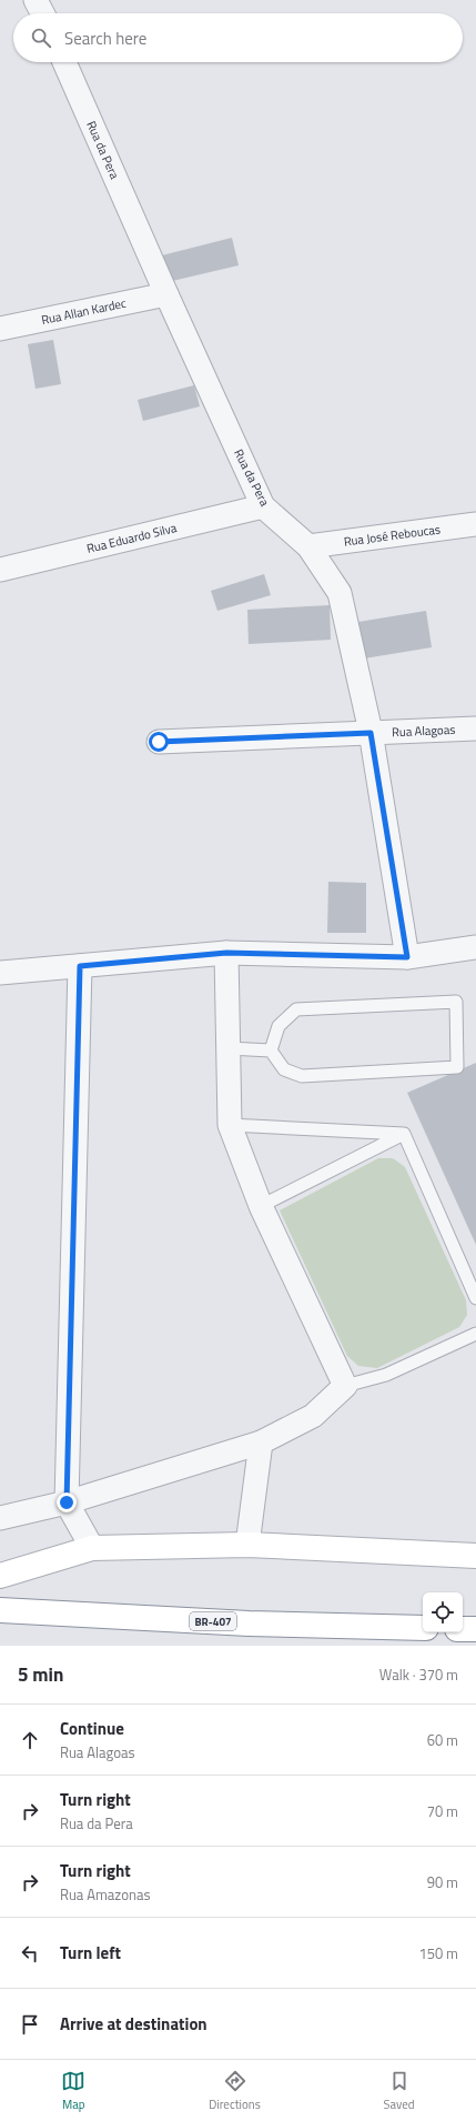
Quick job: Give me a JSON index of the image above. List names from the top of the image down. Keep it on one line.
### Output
{"streets":{"main road":["BR-407"],"street":["Rua da Pera","Rua Allan Kardec","Rua José Reboucas","Rua Eduardo Silva","Rua Alagoas"]},"crossings":[["Rua da Pera","Rua Allan Kardec"],["Rua da Pera","Rua José Reboucas"],["Rua da Pera","Rua Eduardo Silva"],["Rua da Pera","Rua Alagoas"]],"page":{"search":"Search here","heading":["5 min","Walk · 370 m"],"list":[["Continue","Rua Alagoas","60 m"],["Turn right","Rua da Pera","70 m"],["Turn right","Rua Amazonas","90 m"],["Turn left","150 m"],"Arrive at destination"],"nav":["Map","Directions","Saved"]}}
